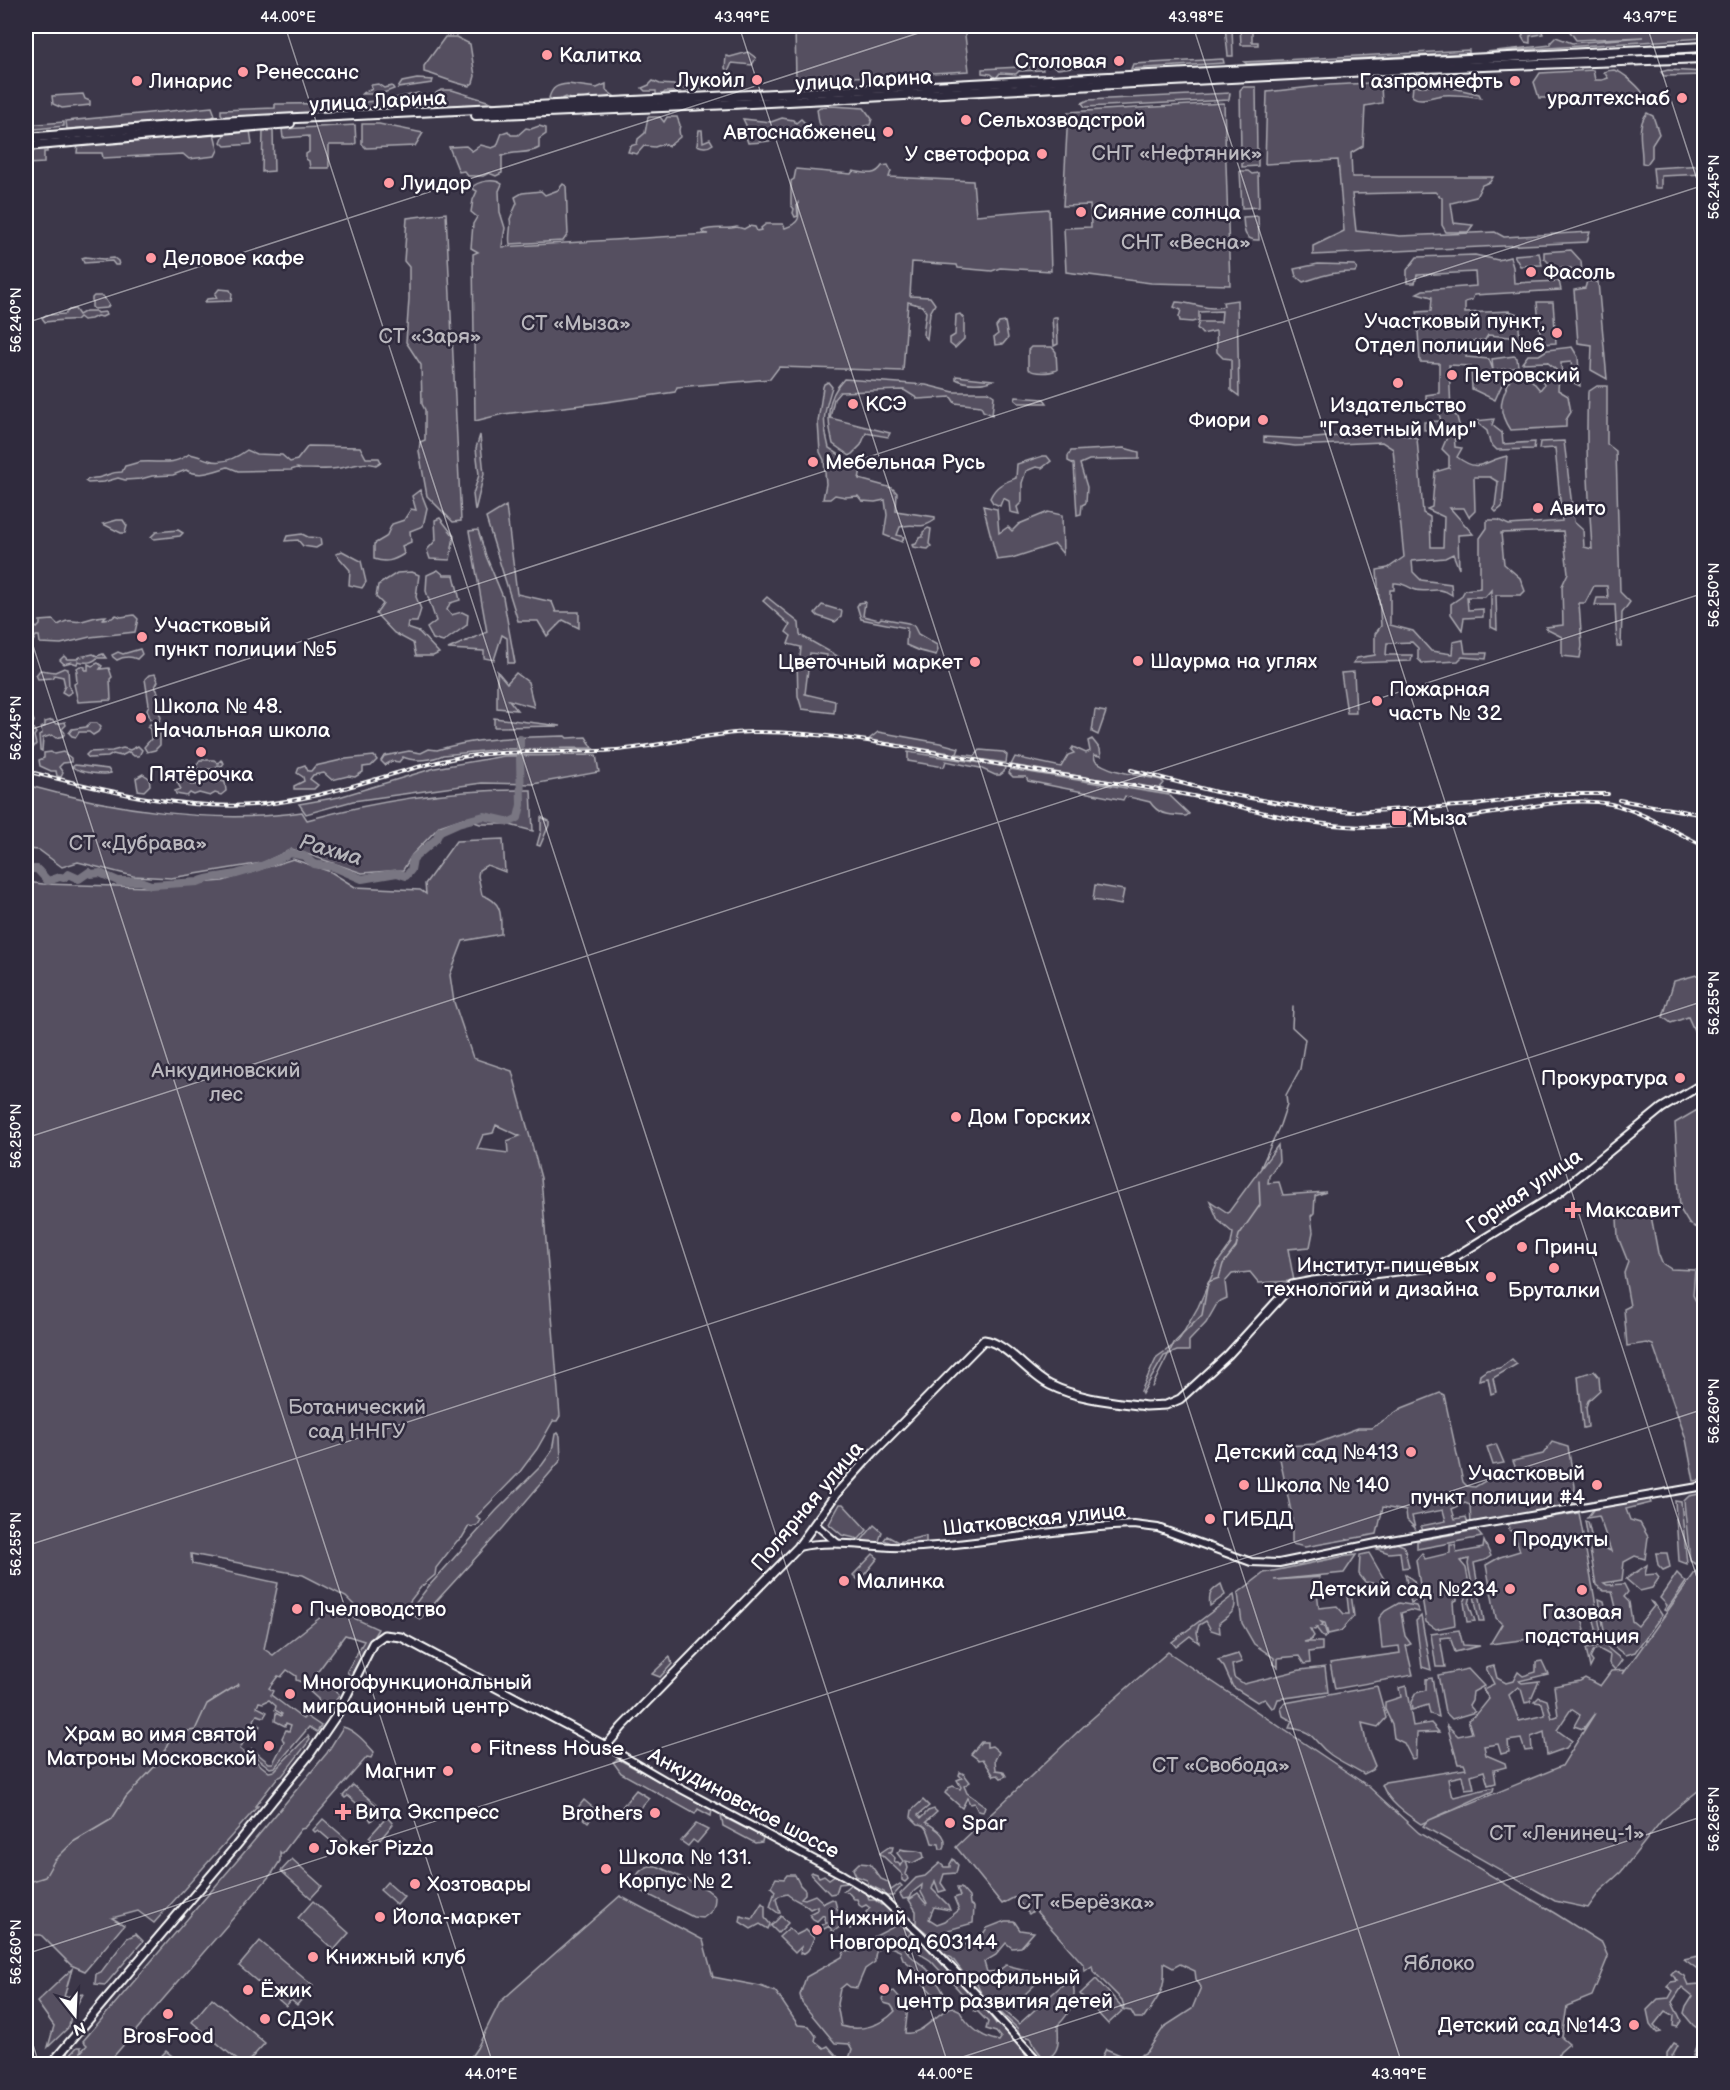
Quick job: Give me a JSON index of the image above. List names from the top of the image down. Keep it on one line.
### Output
{"streets":{"main road":["улица Ларина","Горная улица","Полярная улица","Анкудиновское шоссе"],"street":["Шатковская улица"]},"crossings":[["Горная улица","Полярная улица"],["Полярная улица","Шатковская улица"],["Полярная улица","Анкудиновское шоссе"]],"water":["Рахма"],"parks":["СНТ «Нефтяник»","СНТ «Весна»","СТ «Мыза»","СТ «Заря»","СТ «Дубрава»","Анкудиновский лес","Ботанический сад ННГУ","СТ «Свобода»","СТ «Ленинец-1»","СТ «Берёзка»","Яблоко"],"places":{"other":["Калитка","Столовая","Ренессанс","Лукойл","Линарис","Газпромнефть","уралтехснаб","Сельхозводстрой","Автоснабженец","У светофора","Луидор","Сияние солнца","Деловое кафе","Фасоль","Участковый пункт, Отдел полиции №6","Петровский","Издательство \"Газетный Мир\"","КСЭ","Фиори","Мебельная Русь","Авито","Участковый пункт полиции №5","Шаурма на углях","Цветочный маркет","Пожарная часть № 32","Школа № 48. Начальная школа","Пятёрочка","Прокуратура","Дом Горских","Принц","Бруталки","Институт пищевых технологий и дизайна","Детский сад №413","Школа № 140","Участковый пункт полиции #4","ГИБДД","Продукты","Малинка","Детский сад №234","Газовая подстанция","Пчеловодство","Многофункциональный миграционный центр","Храм во имя святой Матроны Московской","Fitness House","Магнит","Brothers","Spar","Joker Pizza","Школа № 131. Корпус № 2","Хозтовары","Йола-маркет","Нижний Новгород 603144","Книжный клуб","Многопрофильный центр развития детей","Ёжик","BrosFood","СДЭК","Детский сад №143"],"transit":["Мыза"],"health":["Максавит","Вита Экспресс"]},"north":"bottom","coordinates":["44.00°E","43.99°E","43.98°E","43.97°E","56.245°N","56.240°N","56.250°N","56.255°N","56.260°N","56.265°N","44.01°E"]}
